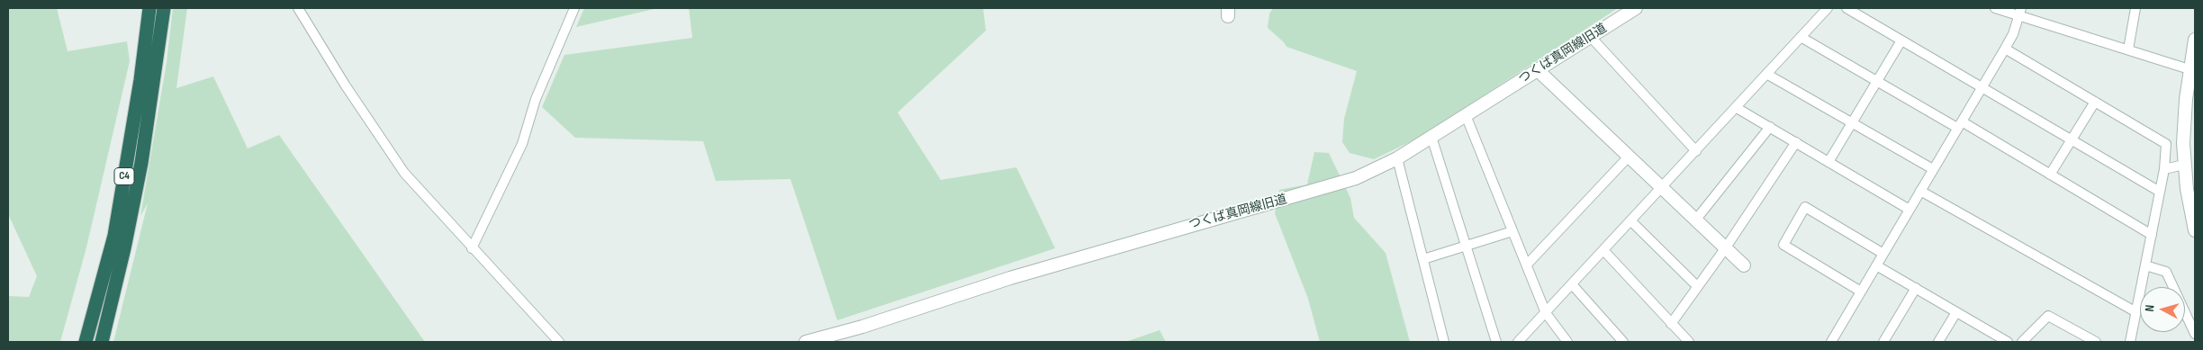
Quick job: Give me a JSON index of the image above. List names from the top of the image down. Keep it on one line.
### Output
{"streets":{"highway":["C4"],"street":["つくば真岡線旧道"]},"north":"left"}
